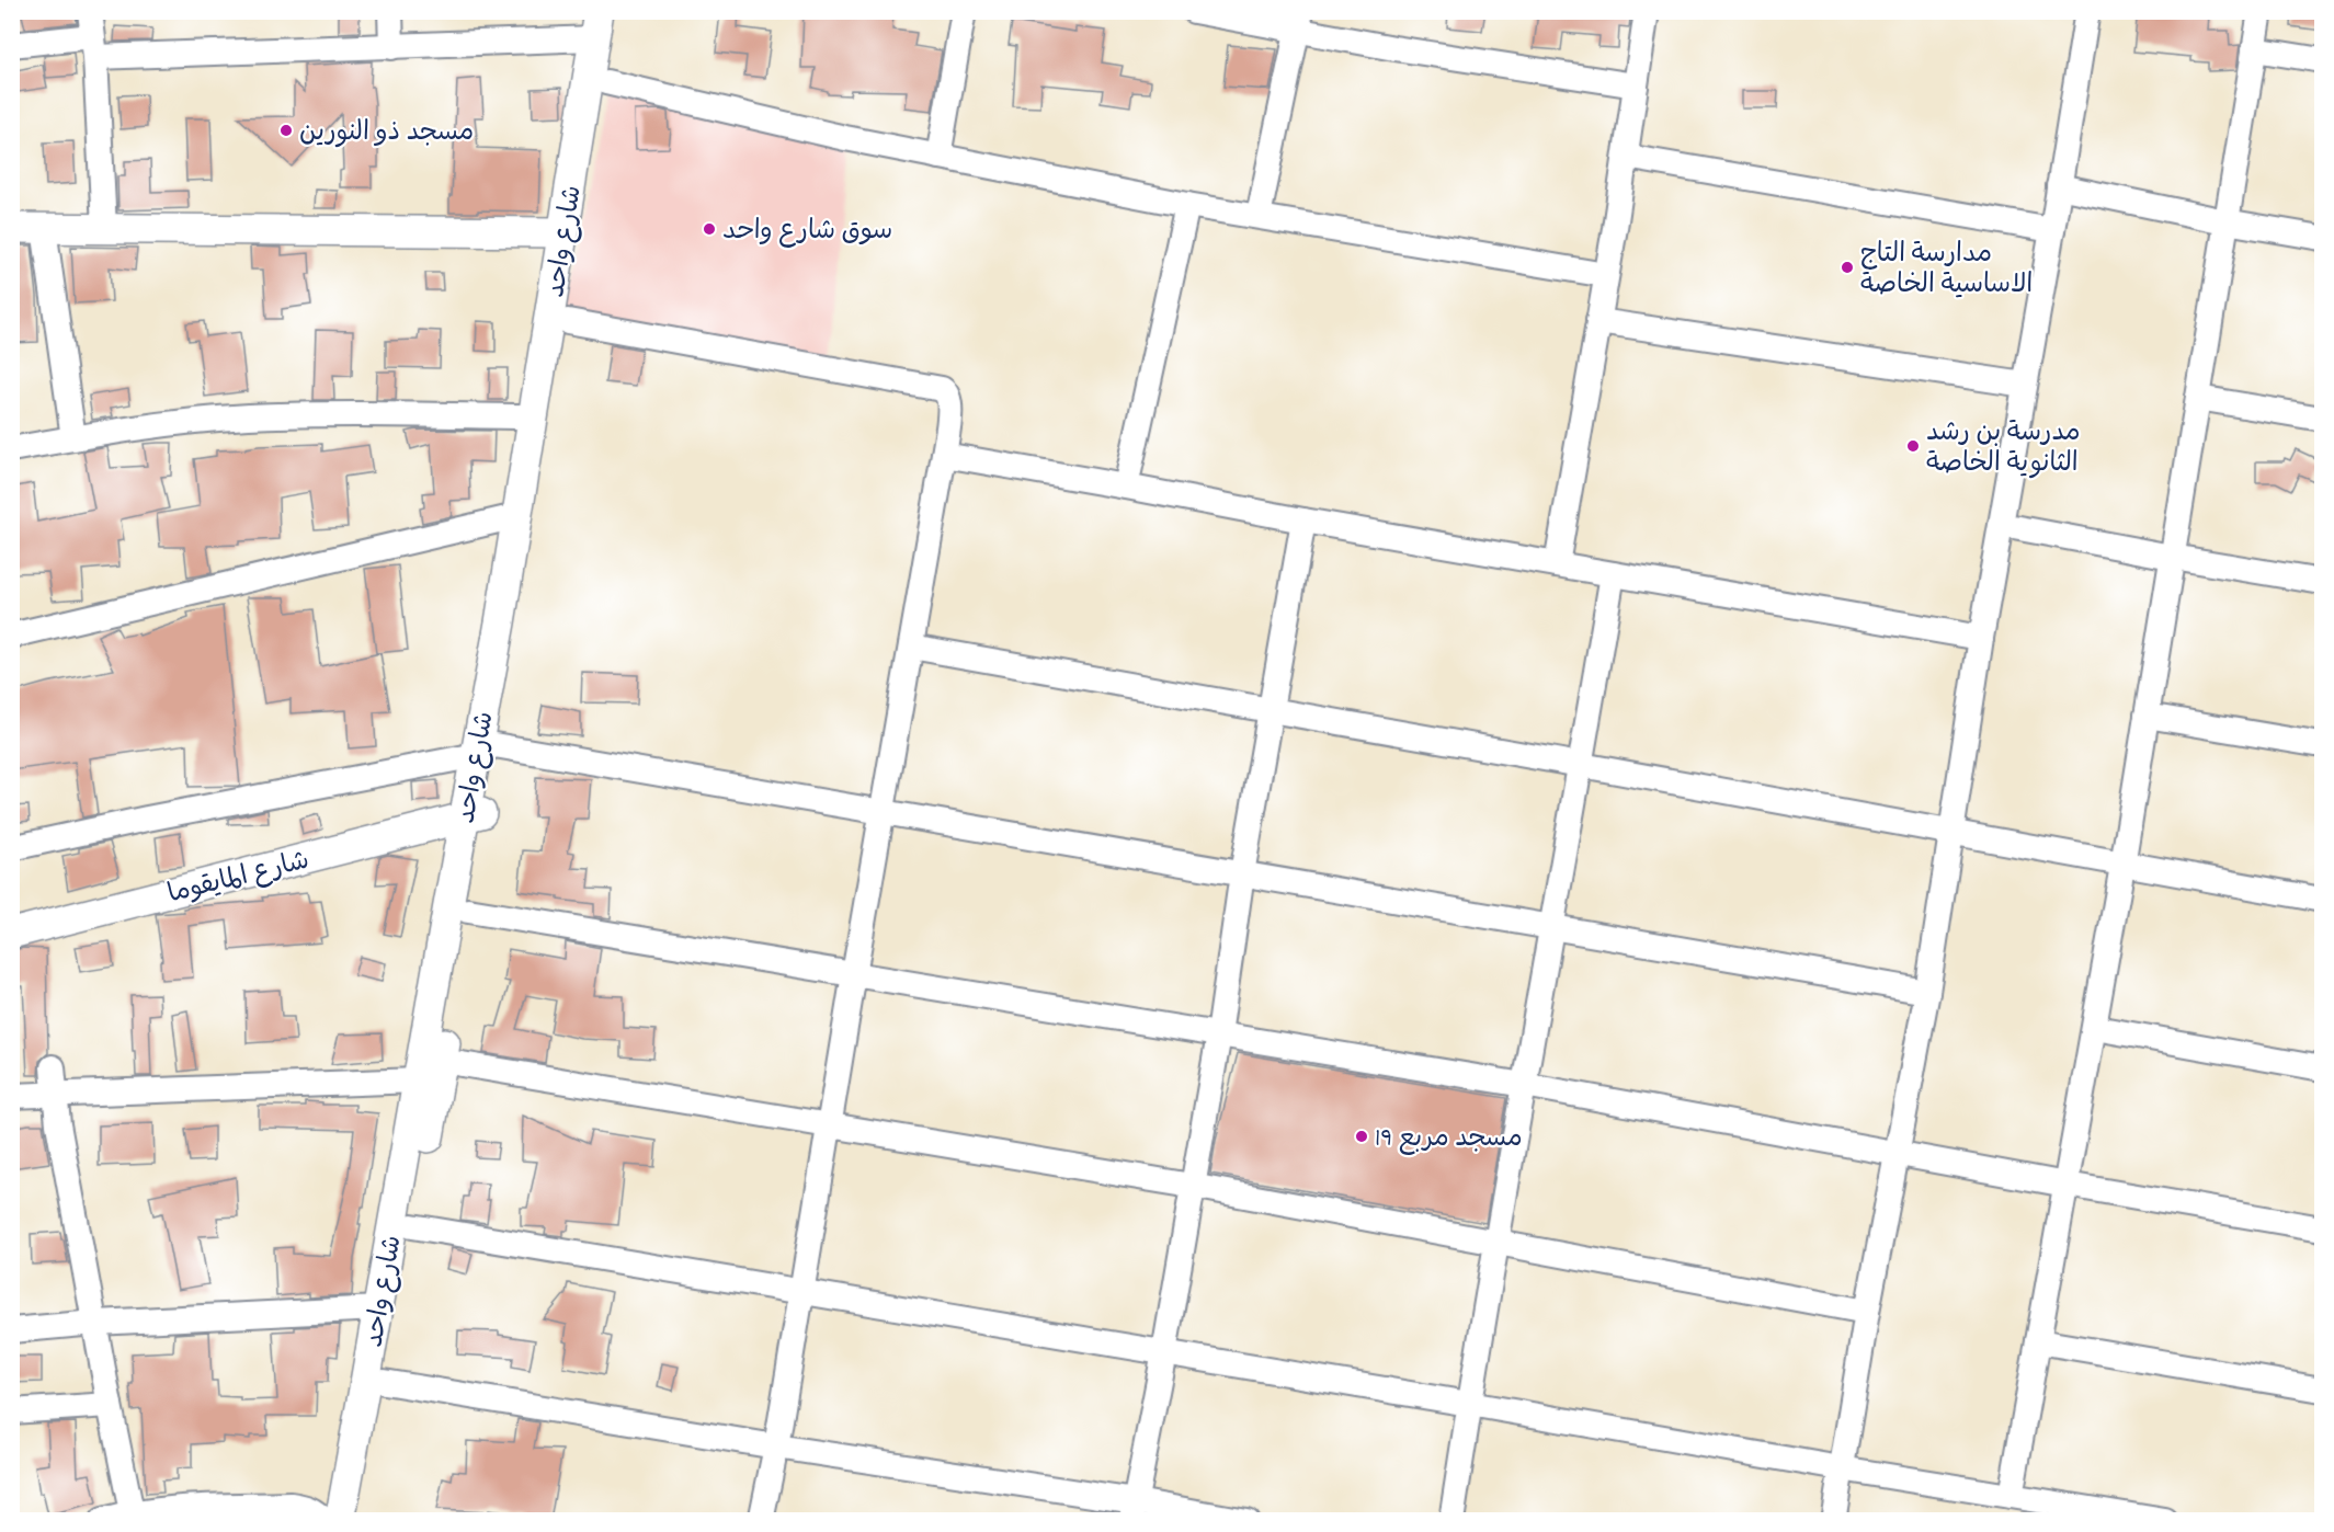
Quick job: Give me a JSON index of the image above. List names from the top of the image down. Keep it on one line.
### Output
{"streets":{"street":["شارع واحد","شارع المايقوما"]},"crossings":[["شارع واحد","شارع المايقوما"]],"places":["مسجد ذو النورين","سوق شارع واحد","مدارسة التاج الاساسية الخاصة","مدرسة بن رشد الثانوية الخاصة","مسجد مربع 19"]}
